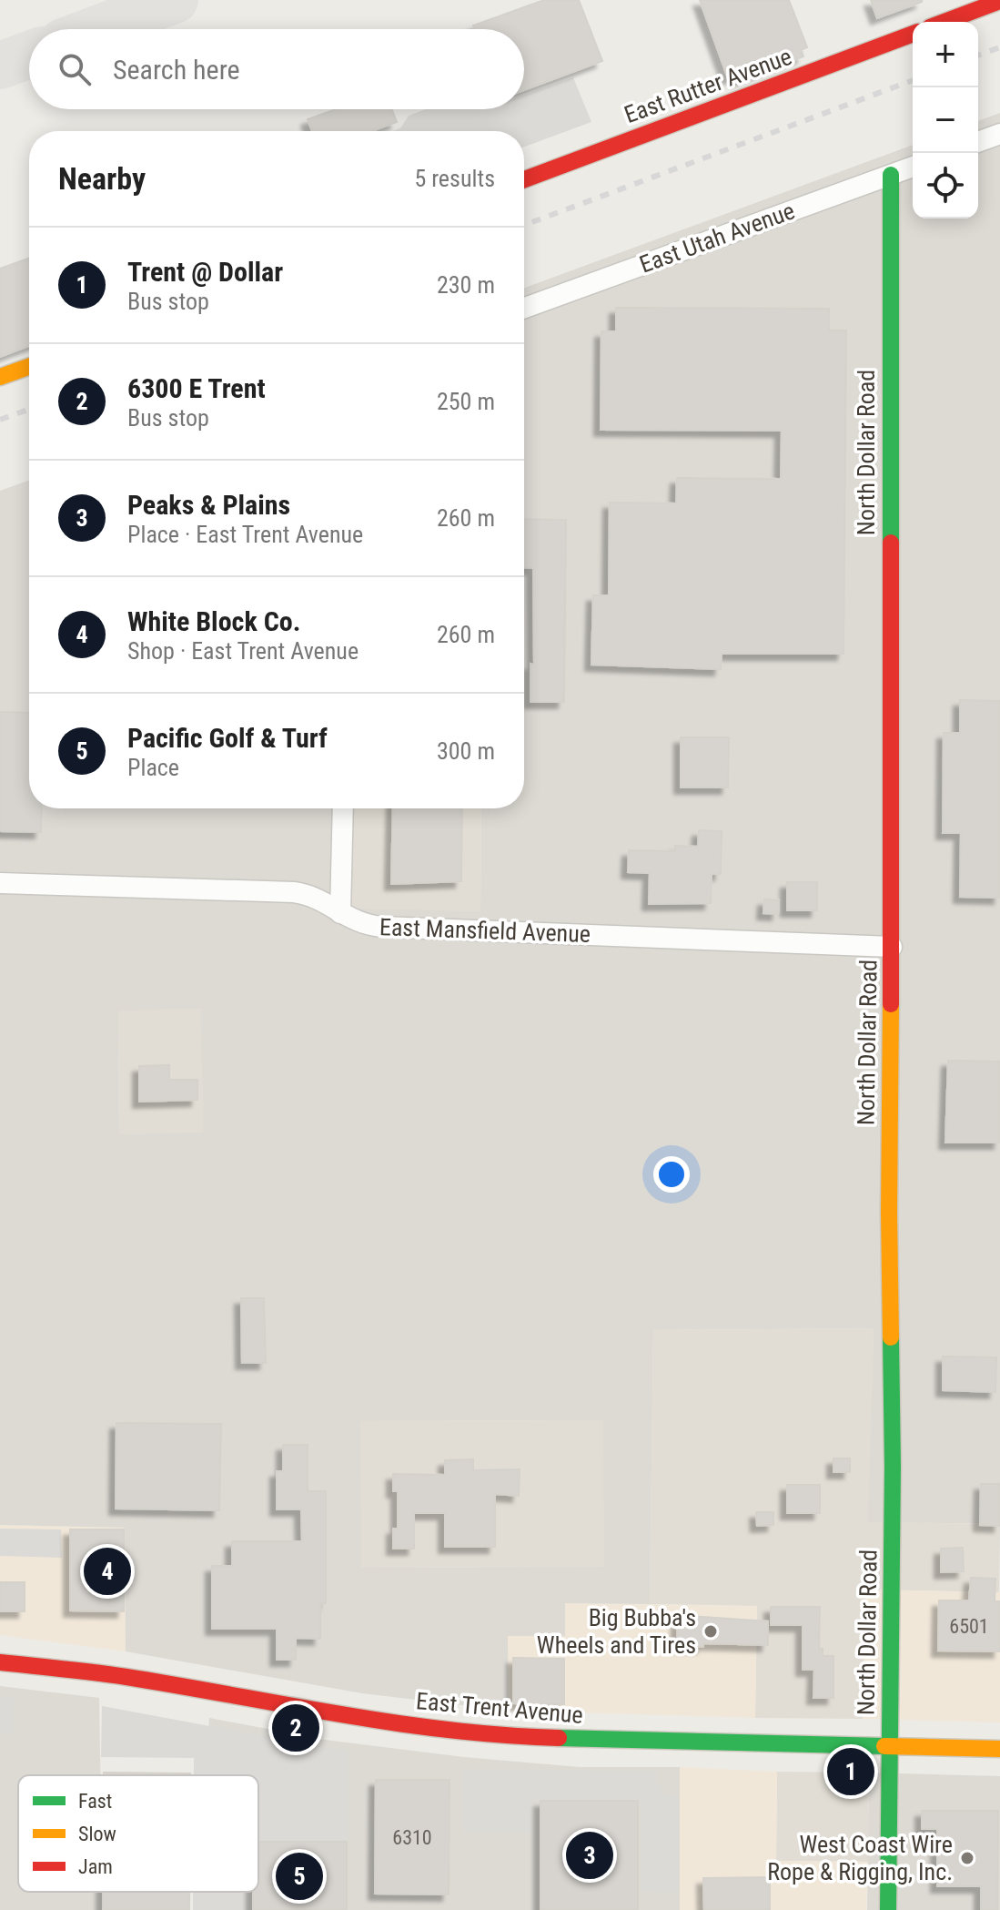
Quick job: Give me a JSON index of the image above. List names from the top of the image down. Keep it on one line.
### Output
{"streets":{"street":["East Rutter Avenue","East Utah Avenue","North Dollar Road","East Mansfield Avenue","East Trent Avenue"]},"crossings":[["East Utah Avenue","North Dollar Road"],["North Dollar Road","East Mansfield Avenue"],["North Dollar Road","East Trent Avenue"]],"places":["Big Bubba's Wheels and Tires","West Coast Wire Rope & Rigging, Inc."],"house_numbers":["6501","6310"],"legend":["Fast","Slow","Jam"],"page":{"map_buttons":["+","−"],"search":"Search here","heading":["Nearby","5 results"],"list":[{"mark":"1","name":"Trent @ Dollar","note":"Bus stop","value":"230 m"},{"mark":"2","name":"6300 E Trent","note":"Bus stop","value":"250 m"},{"mark":"3","name":"Peaks & Plains","note":"Place · East Trent Avenue","value":"260 m"},{"mark":"4","name":"White Block Co.","note":"Shop · East Trent Avenue","value":"260 m"},{"mark":"5","name":"Pacific Golf & Turf","note":"Place","value":"300 m"}],"pins":["4","2","1","3","5"]}}
